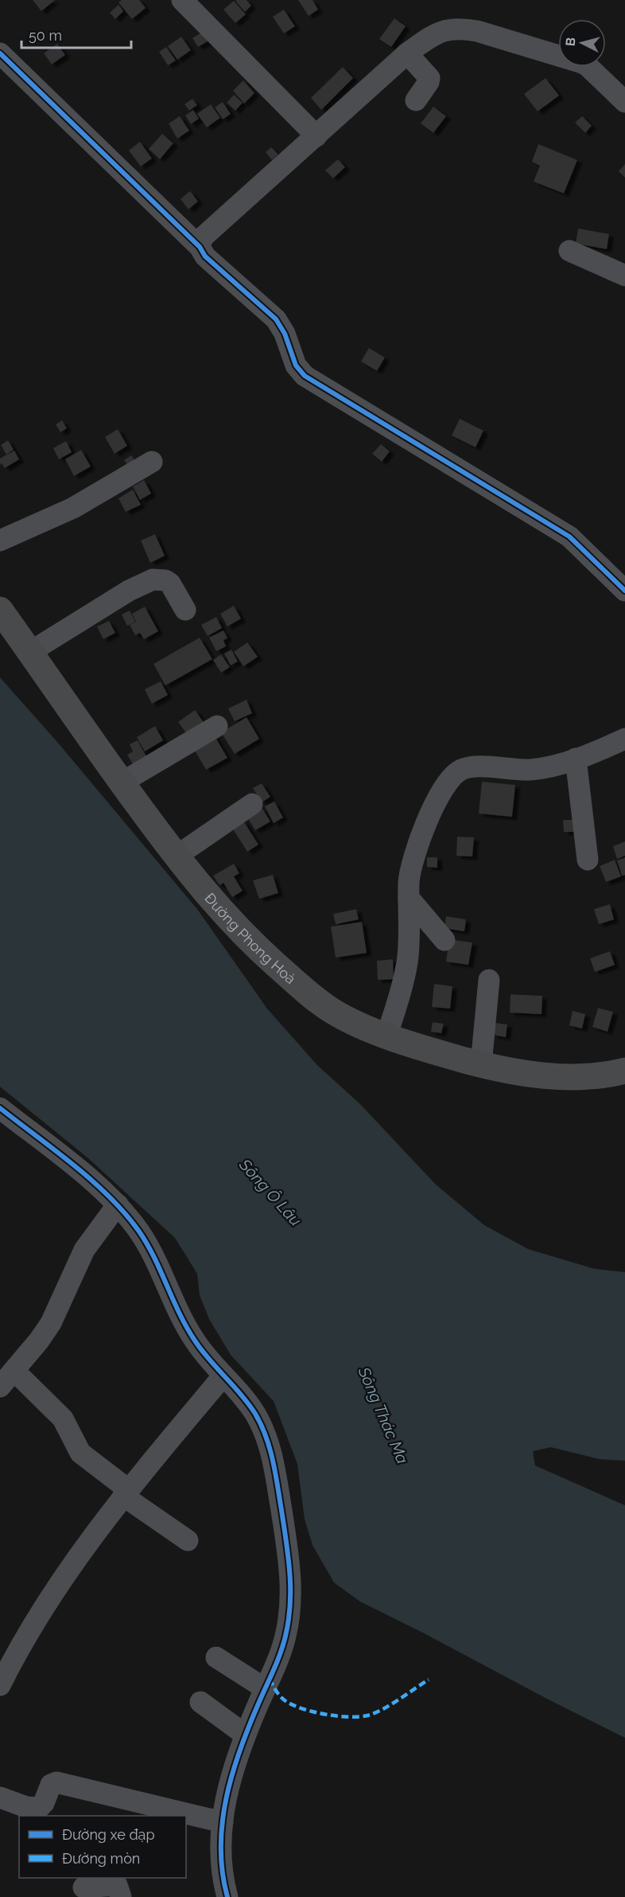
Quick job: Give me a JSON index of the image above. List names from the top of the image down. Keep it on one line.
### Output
{"streets":{"main road":["Đường Phong Hoà"]},"water":["Sông Ô Lâu","Sông Thác Ma"],"legend":["Đường xe đạp","Đường mòn"],"scale_bar":"50 m","north":"left"}
